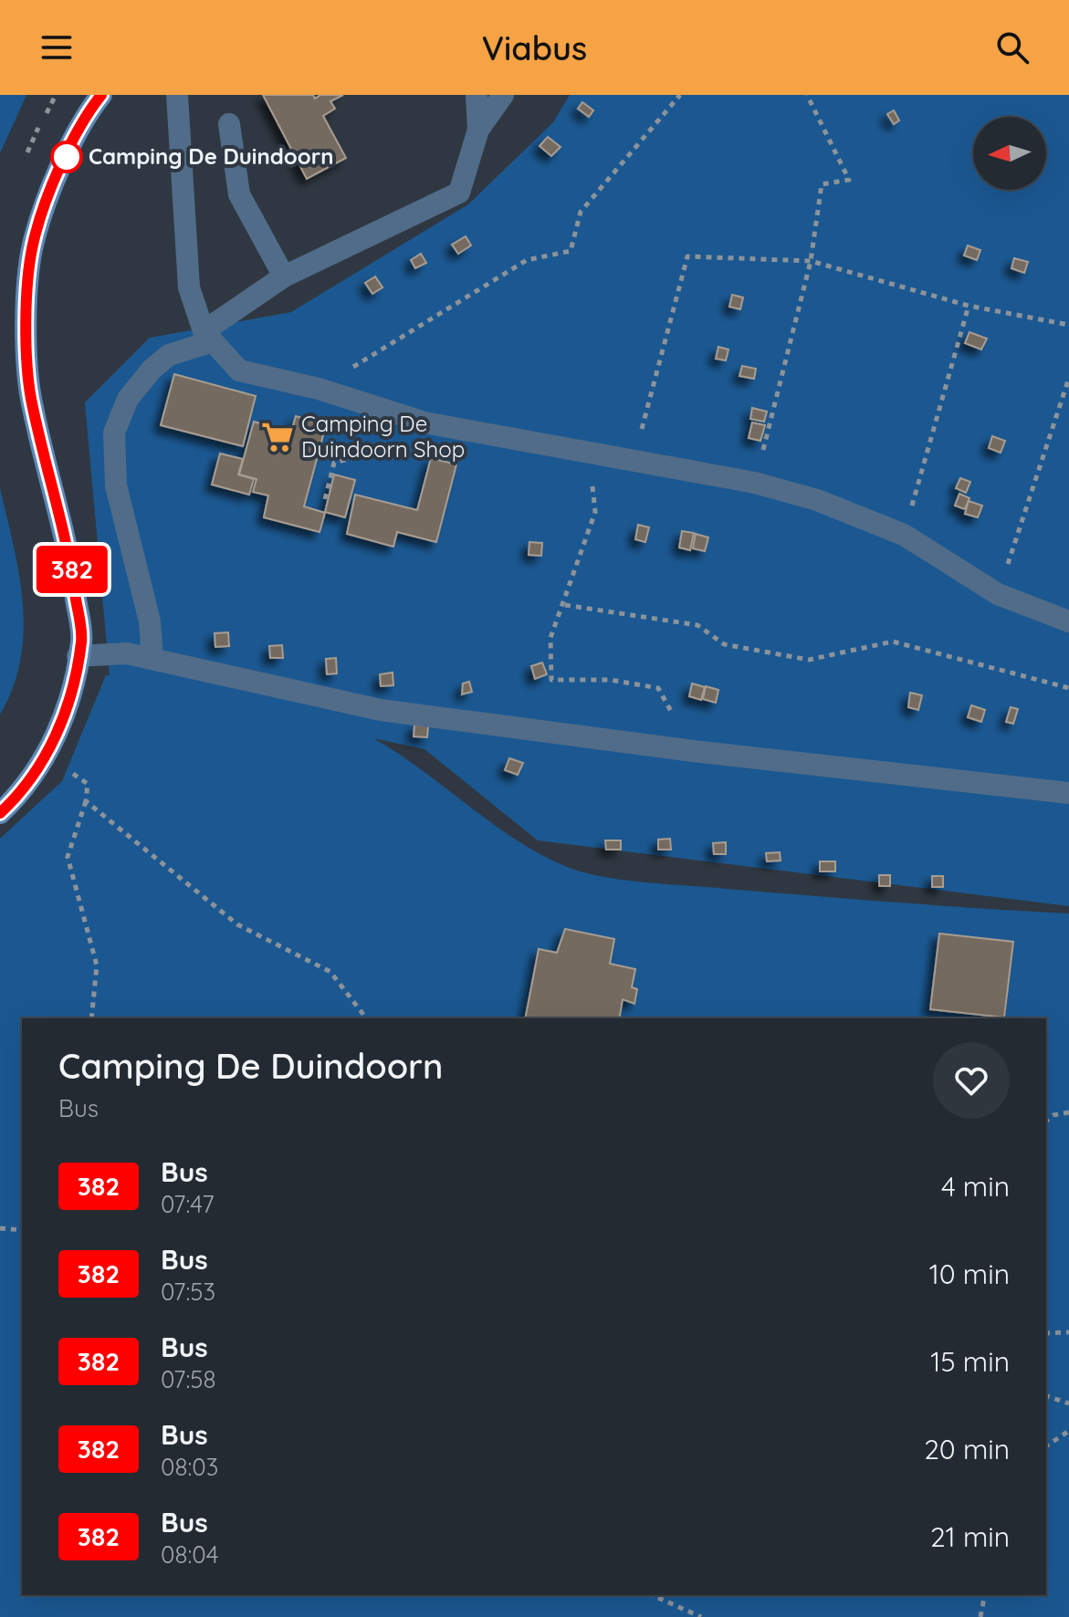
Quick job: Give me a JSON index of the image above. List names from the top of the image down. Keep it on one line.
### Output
{"places":{"other":["Camping De Duindoorn"],"supermarket":["Camping De Duindoorn Shop"]},"lines":["bus line 382"],"north":"left","page":{"header":"Viabus","on_map":"382","heading":["Camping De Duindoorn","Bus"],"list":[{"mark":"382","name":"Bus","note":"07:47","value":"4 min"},{"mark":"382","name":"Bus","note":"07:53","value":"10 min"},{"mark":"382","name":"Bus","note":"07:58","value":"15 min"},{"mark":"382","name":"Bus","note":"08:03","value":"20 min"},{"mark":"382","name":"Bus","note":"08:04","value":"21 min"}]}}
